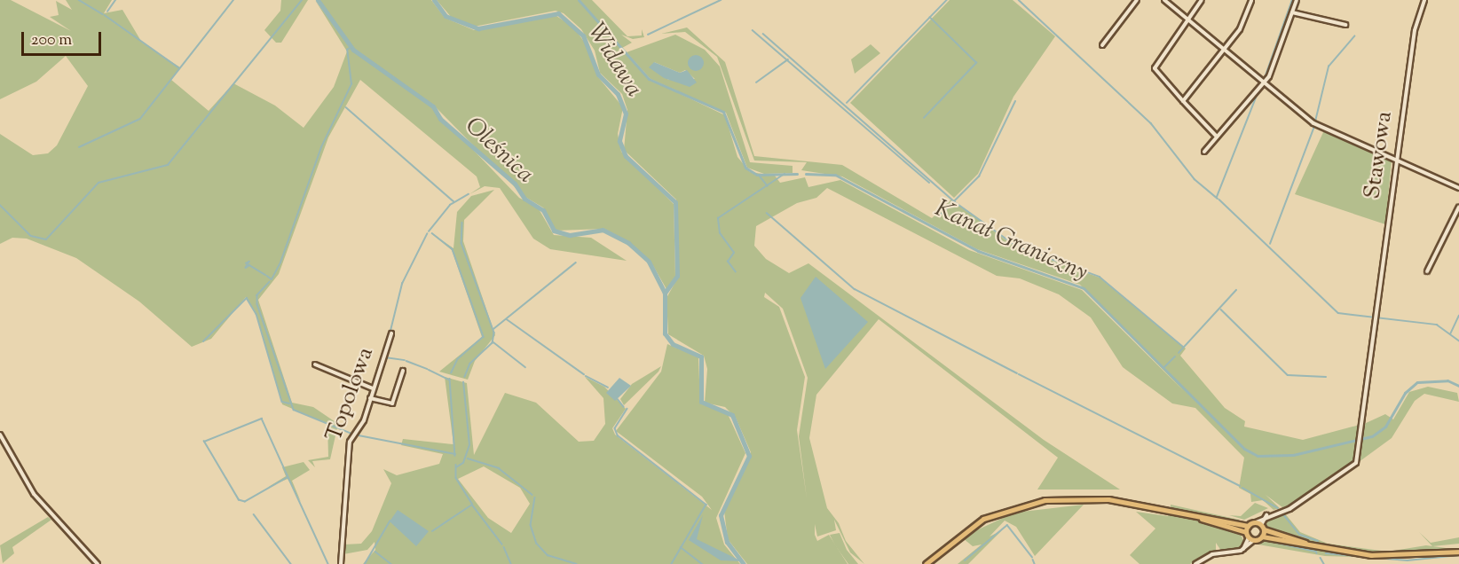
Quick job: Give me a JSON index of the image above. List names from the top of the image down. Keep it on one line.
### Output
{"streets":{"street":["Stawowa","Topolowa"]},"water":["Widawa","Oleśnica","Kanał Graniczny"],"scale_bar":"200 m"}
